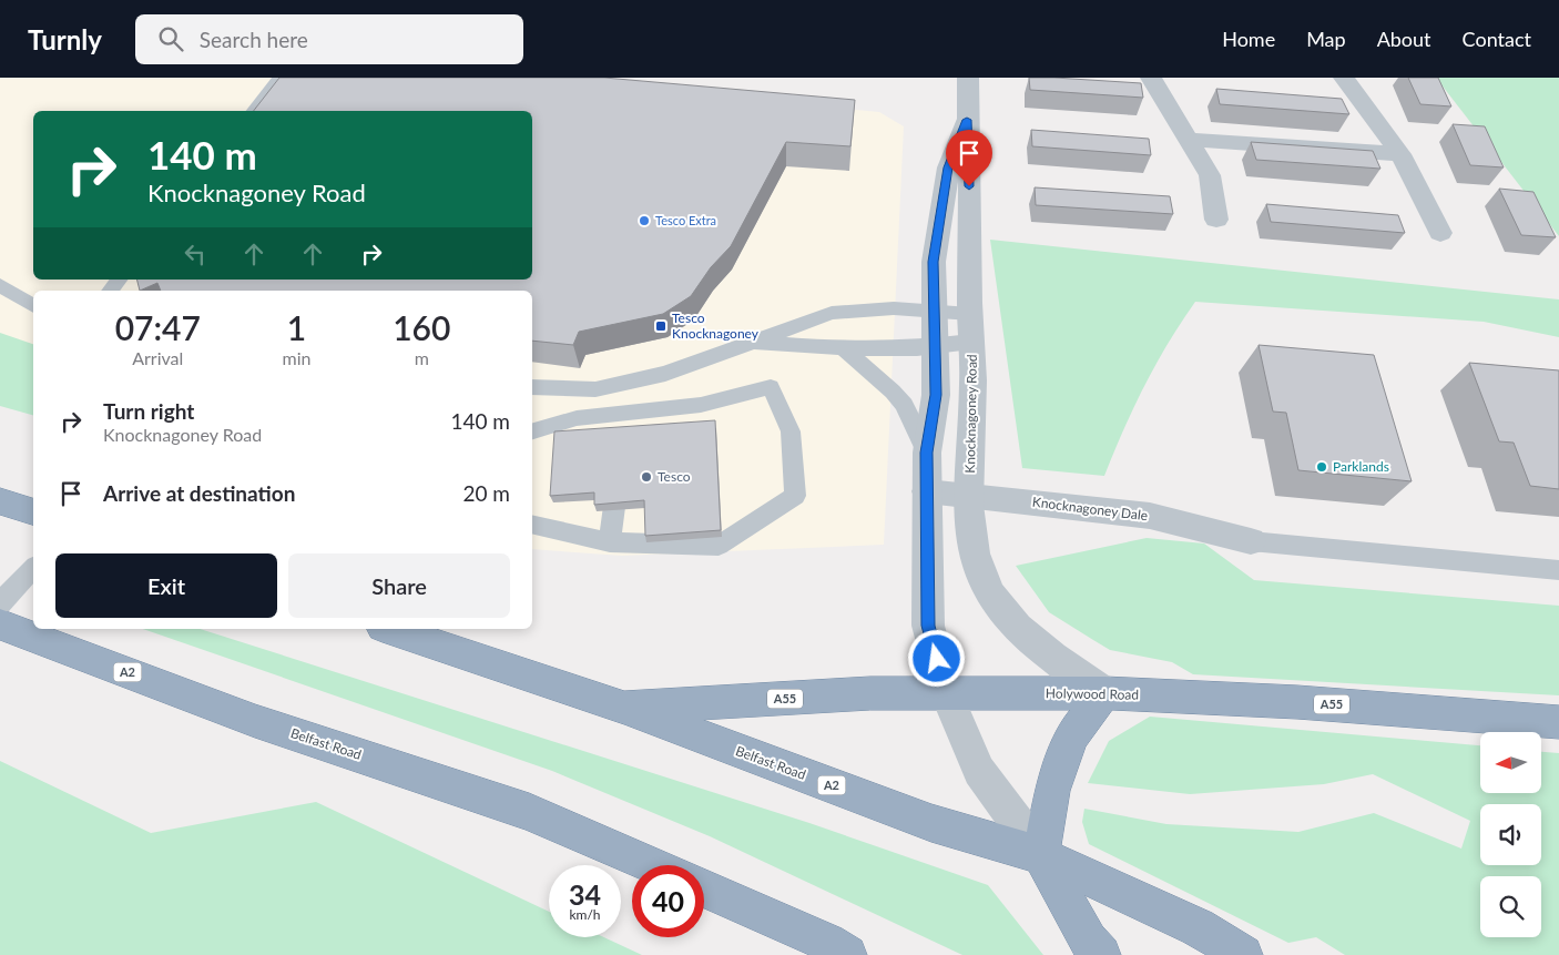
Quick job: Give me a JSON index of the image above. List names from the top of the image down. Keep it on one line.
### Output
{"streets":{"highway":["A2","Holywood Road","A55","Belfast Road"],"street":["Knocknagoney Road","Knocknagoney Dale"]},"crossings":[["Knocknagoney Road","Knocknagoney Dale"],["Knocknagoney Road","Holywood Road"],["Holywood Road","Belfast Road"]],"places":{"other":["Tesco Extra","Parklands","Tesco"],"transit":["Tesco Knocknagoney"]},"north":"left","page":{"header":"Turnly","search":"Search here","nav":["Home","Map","About","Contact"],"turn":["140 m","Knocknagoney Road"],"eta":["07:47","Arrival","1","min","160","m"],"list":[{"name":"Turn right","note":"Knocknagoney Road","value":"140 m"},{"name":"Arrive at destination","value":"20 m"}],"buttons":["Exit","Share"],"speed":"34 km/h","limit":"40"}}
